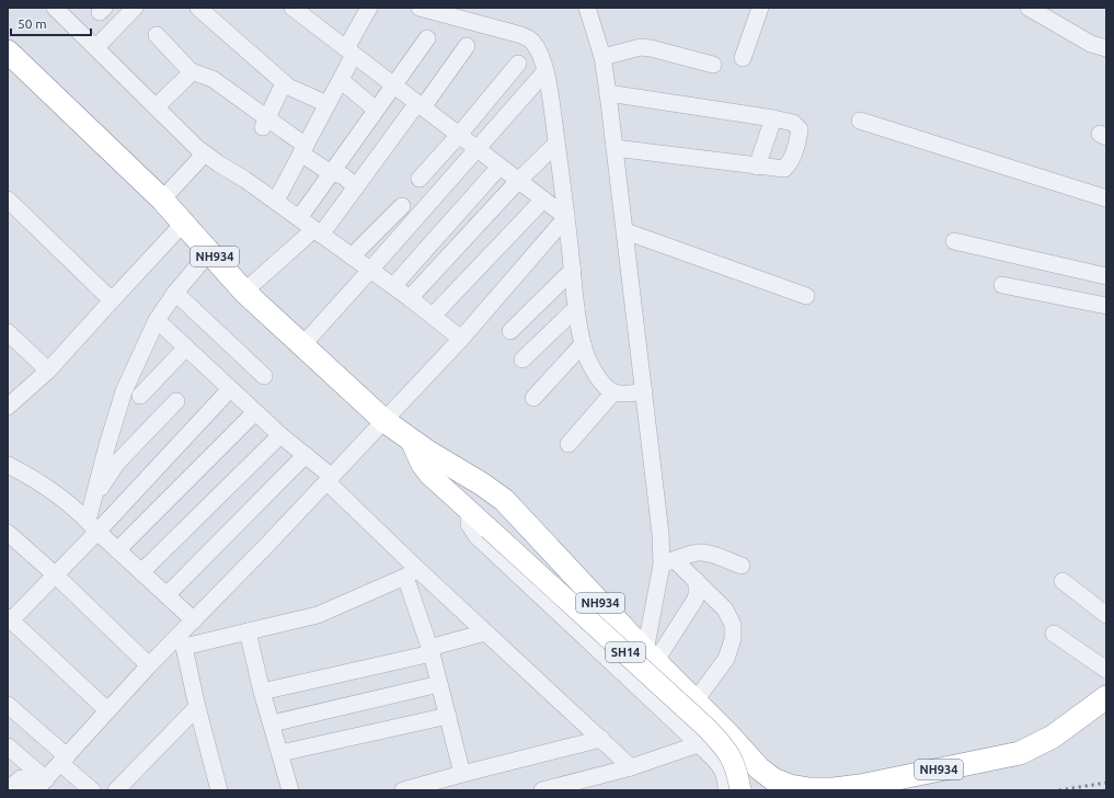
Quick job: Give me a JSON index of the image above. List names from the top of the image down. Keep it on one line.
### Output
{"streets":{"highway":["NH934"],"main road":["SH14"]},"crossings":[["NH934","SH14"]],"scale_bar":"50 m"}
